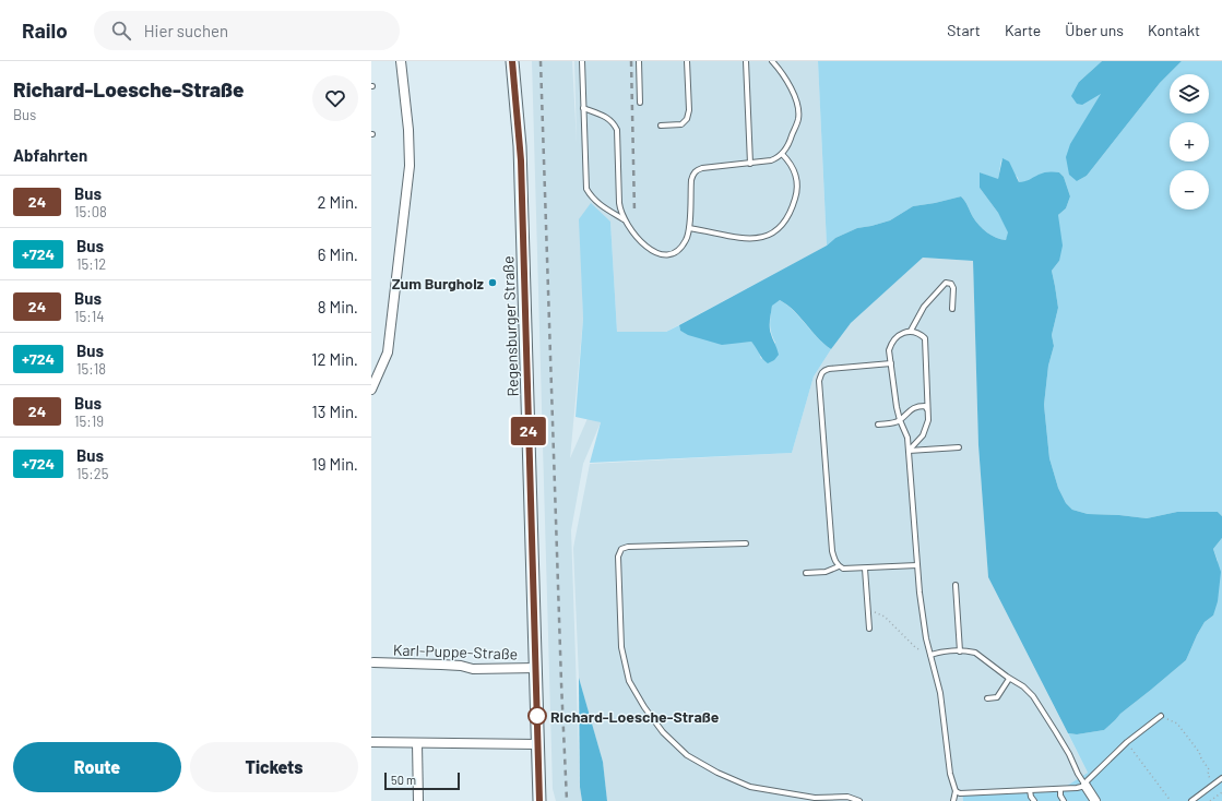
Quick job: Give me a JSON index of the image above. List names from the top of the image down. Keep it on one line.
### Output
{"streets":{"main road":["Regensburger Straße"],"street":["Karl-Puppe-Straße"]},"crossings":[["Regensburger Straße","Karl-Puppe-Straße"]],"places":["Zum Burgholz","Richard-Loesche-Straße"],"lines":["bus line 24"],"scale_bar":"50 m","page":{"header":"Railo","search":"Hier suchen","nav":["Start","Karte","Über uns","Kontakt"],"heading":[["Richard-Loesche-Straße","Bus"],"Abfahrten"],"on_map":"24","map_buttons":["+","−"],"list":[{"mark":"24","name":"Bus","note":"15:08","value":"2 Min."},{"mark":"+724","name":"Bus","note":"15:12","value":"6 Min."},{"mark":"24","name":"Bus","note":"15:14","value":"8 Min."},{"mark":"+724","name":"Bus","note":"15:18","value":"12 Min."},{"mark":"24","name":"Bus","note":"15:19","value":"13 Min."},{"mark":"+724","name":"Bus","note":"15:25","value":"19 Min."}],"buttons":["Route","Tickets"],"scale":"50 m"}}
